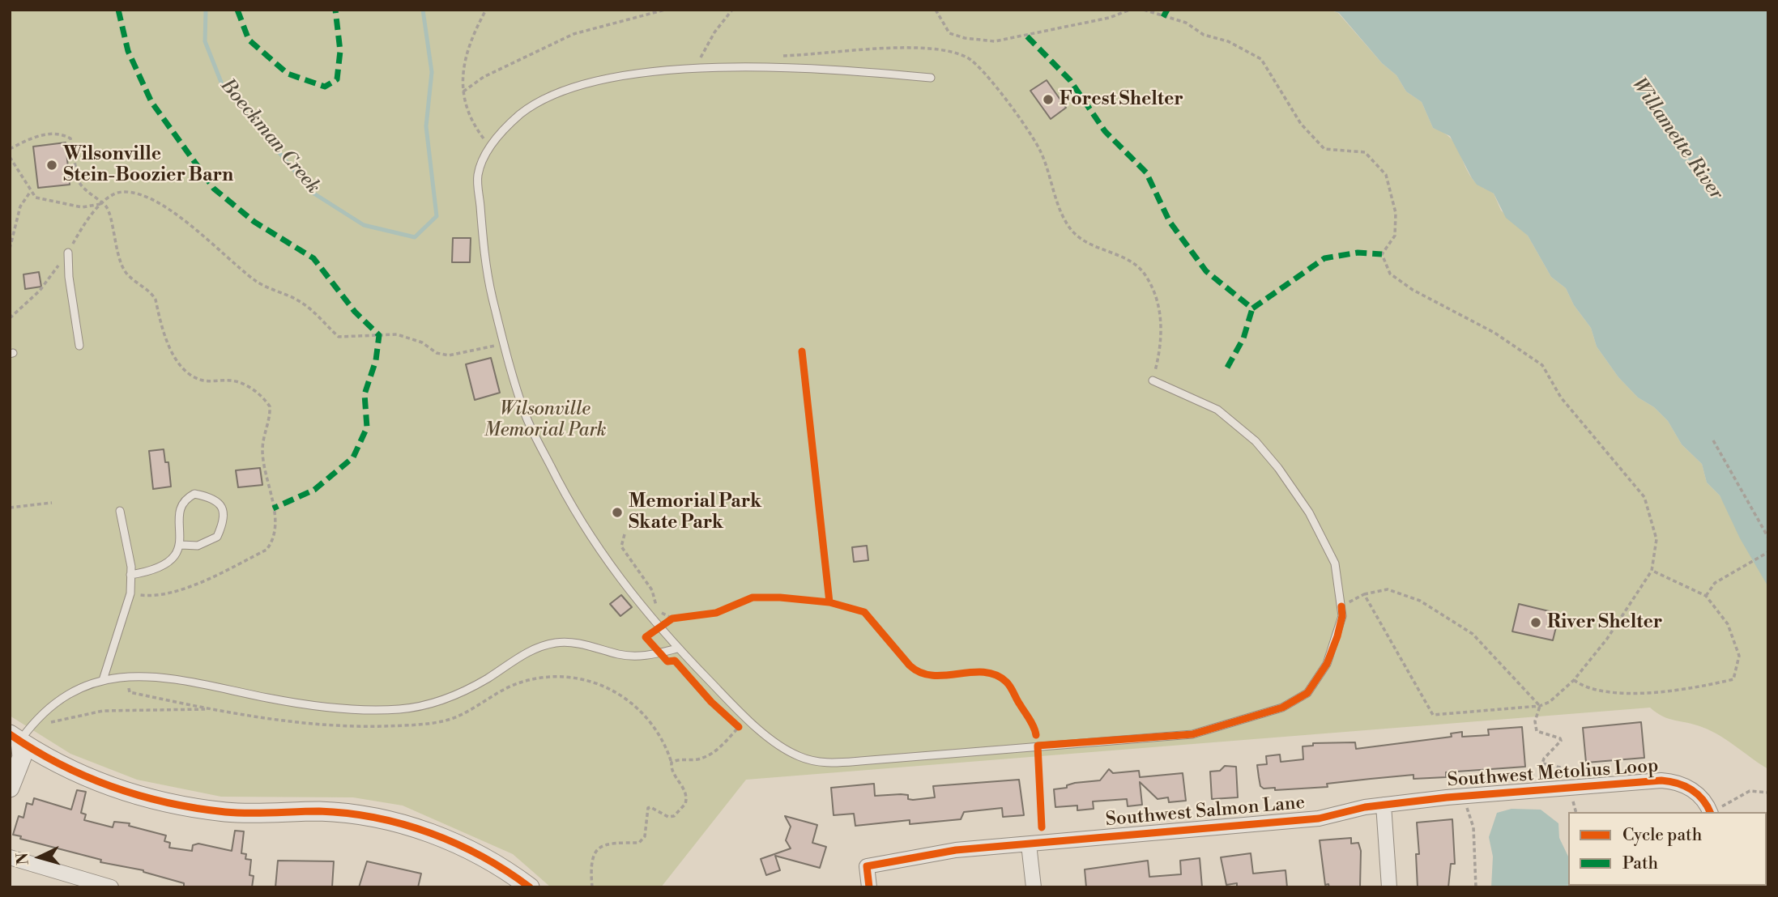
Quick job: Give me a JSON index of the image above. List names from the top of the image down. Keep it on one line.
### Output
{"streets":{"street":["Southwest Metolius Loop","Southwest Salmon Lane"]},"crossings":[["Southwest Metolius Loop","Southwest Salmon Lane"]],"water":["Boeckman Creek","Willamette River"],"parks":["Wilsonville Memorial Park"],"places":["Forest Shelter","Wilsonville Stein-Boozier Barn","Memorial Park Skate Park","River Shelter"],"legend":["Cycle path","Path"],"north":"left"}
